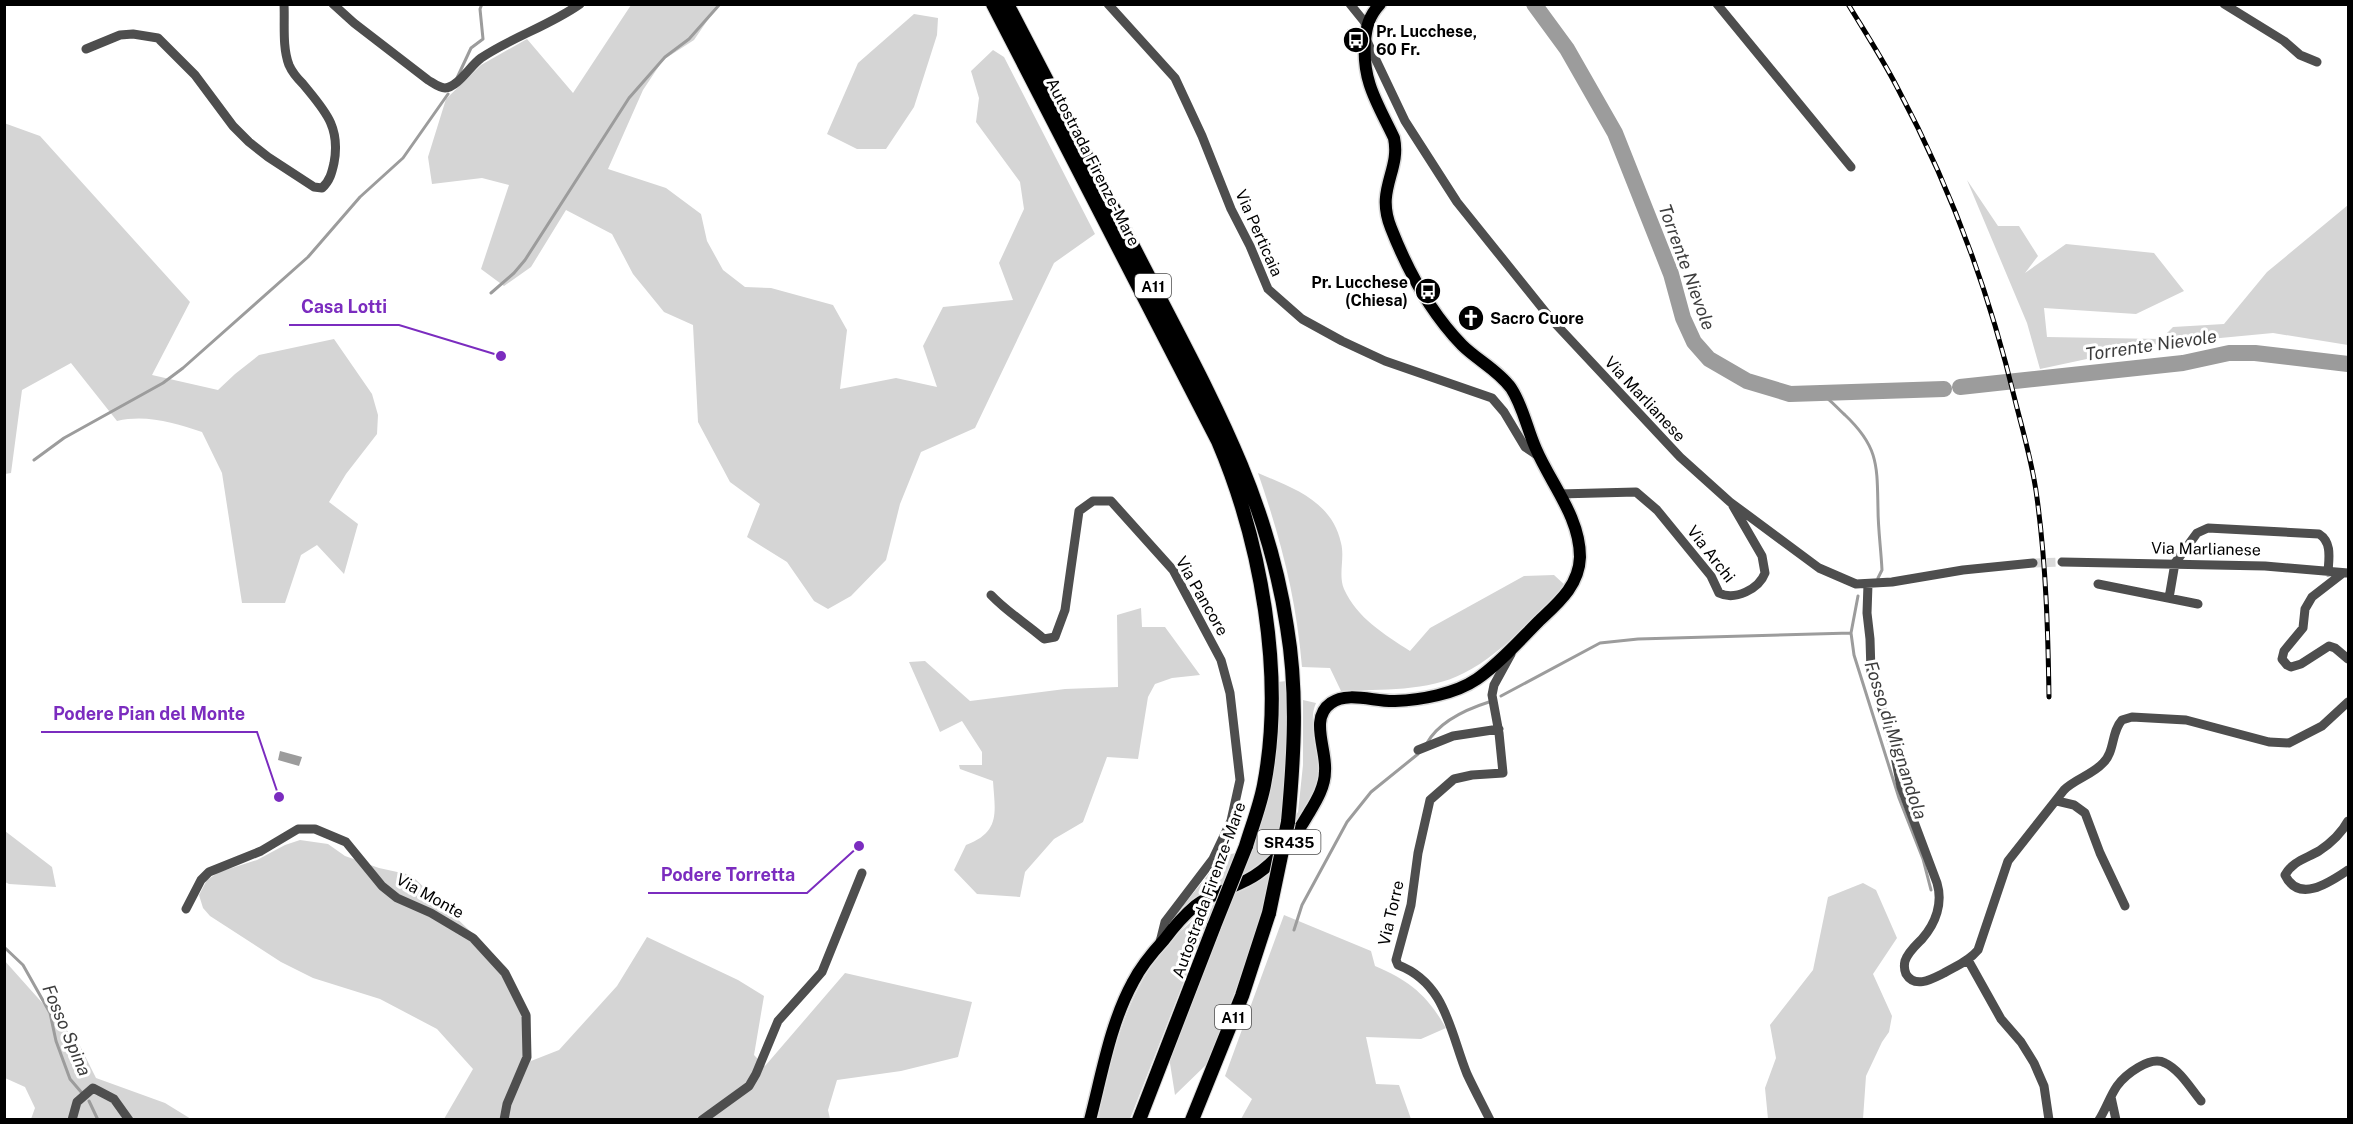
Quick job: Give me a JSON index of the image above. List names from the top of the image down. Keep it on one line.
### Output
{"streets":{"highway":["Autostrada Firenze-Mare","A11"],"main road":["SR435"],"street":["Via Perticaia","Via Marlianese","Via Archi","Via Pancore","Via Monte","Via Torre"]},"crossings":[["Via Perticaia","SR435"],["Via Marlianese","Via Archi"],["Via Marlianese","SR435"],["Via Archi","SR435"],["Via Pancore","SR435"]],"water":["Torrente Nievole","Fosso di Mignandola","Fosso Spina"],"places":{"bus stop":["Pr. Lucchese, 60 Fr.","Pr. Lucchese (Chiesa)"],"church":["Sacro Cuore"],"other":["Casa Lotti","Podere Pian del Monte","Podere Torretta"]}}
